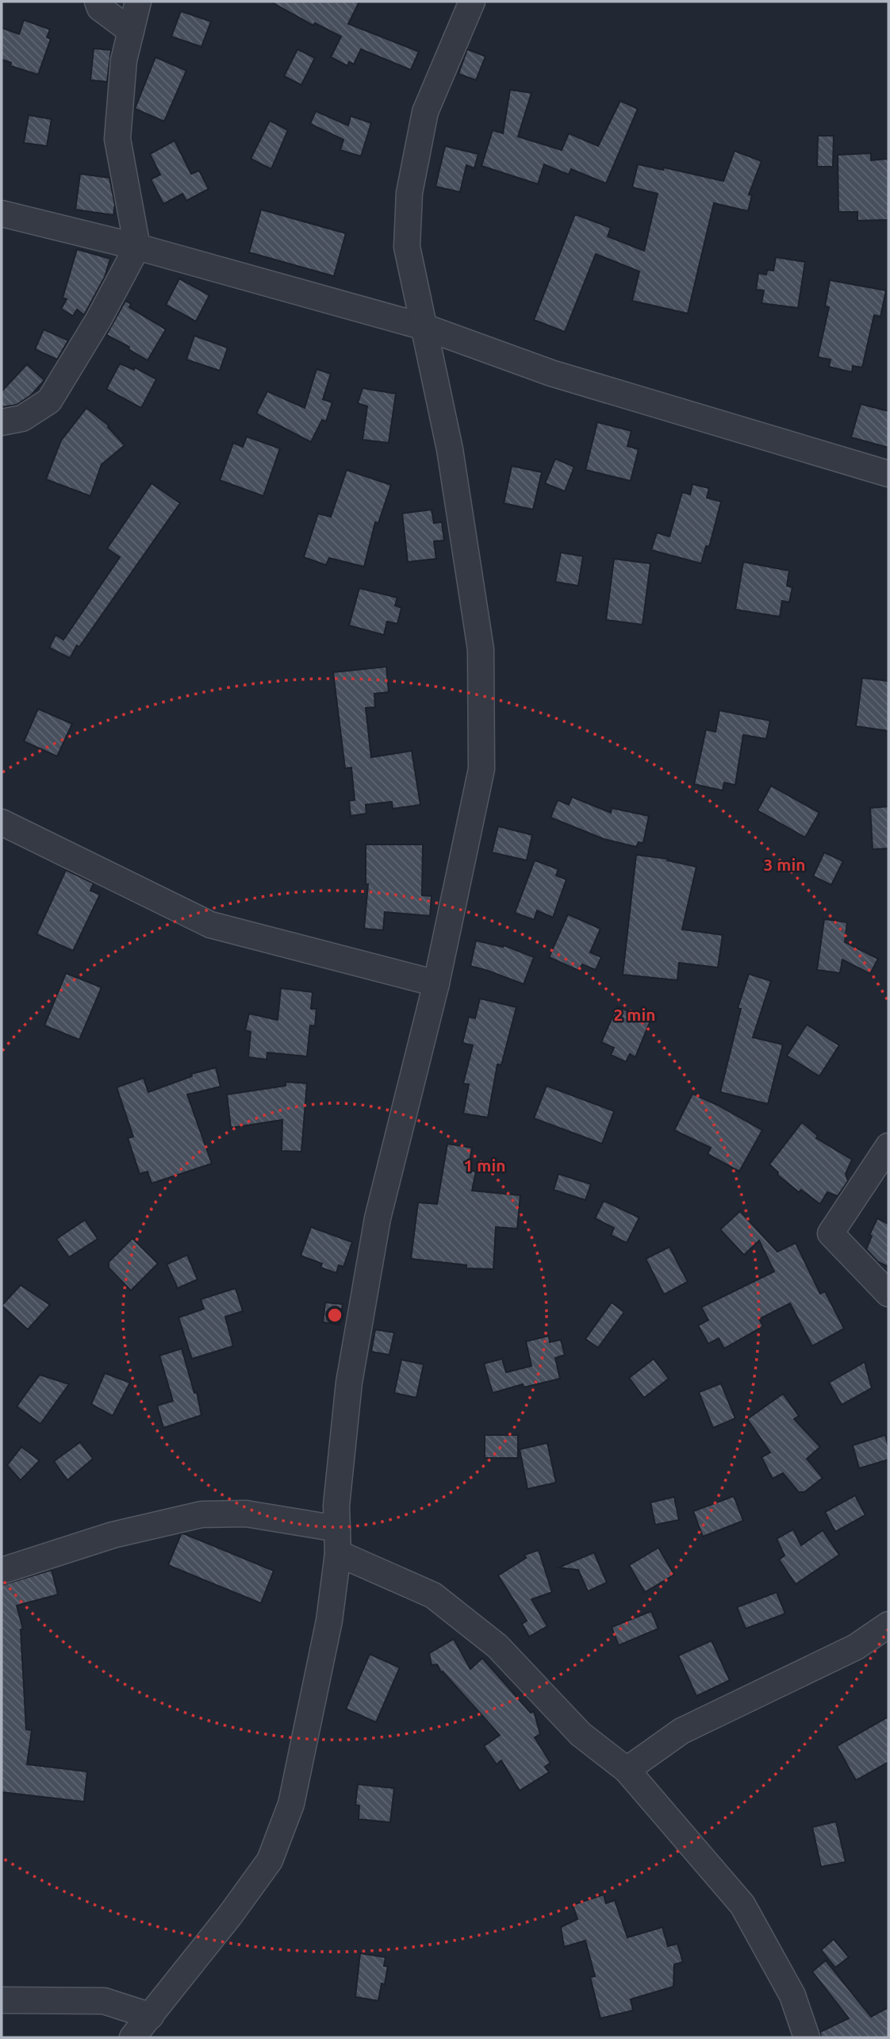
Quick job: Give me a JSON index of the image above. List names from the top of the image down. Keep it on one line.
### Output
{"rings":["3 min","2 min","1 min"]}
